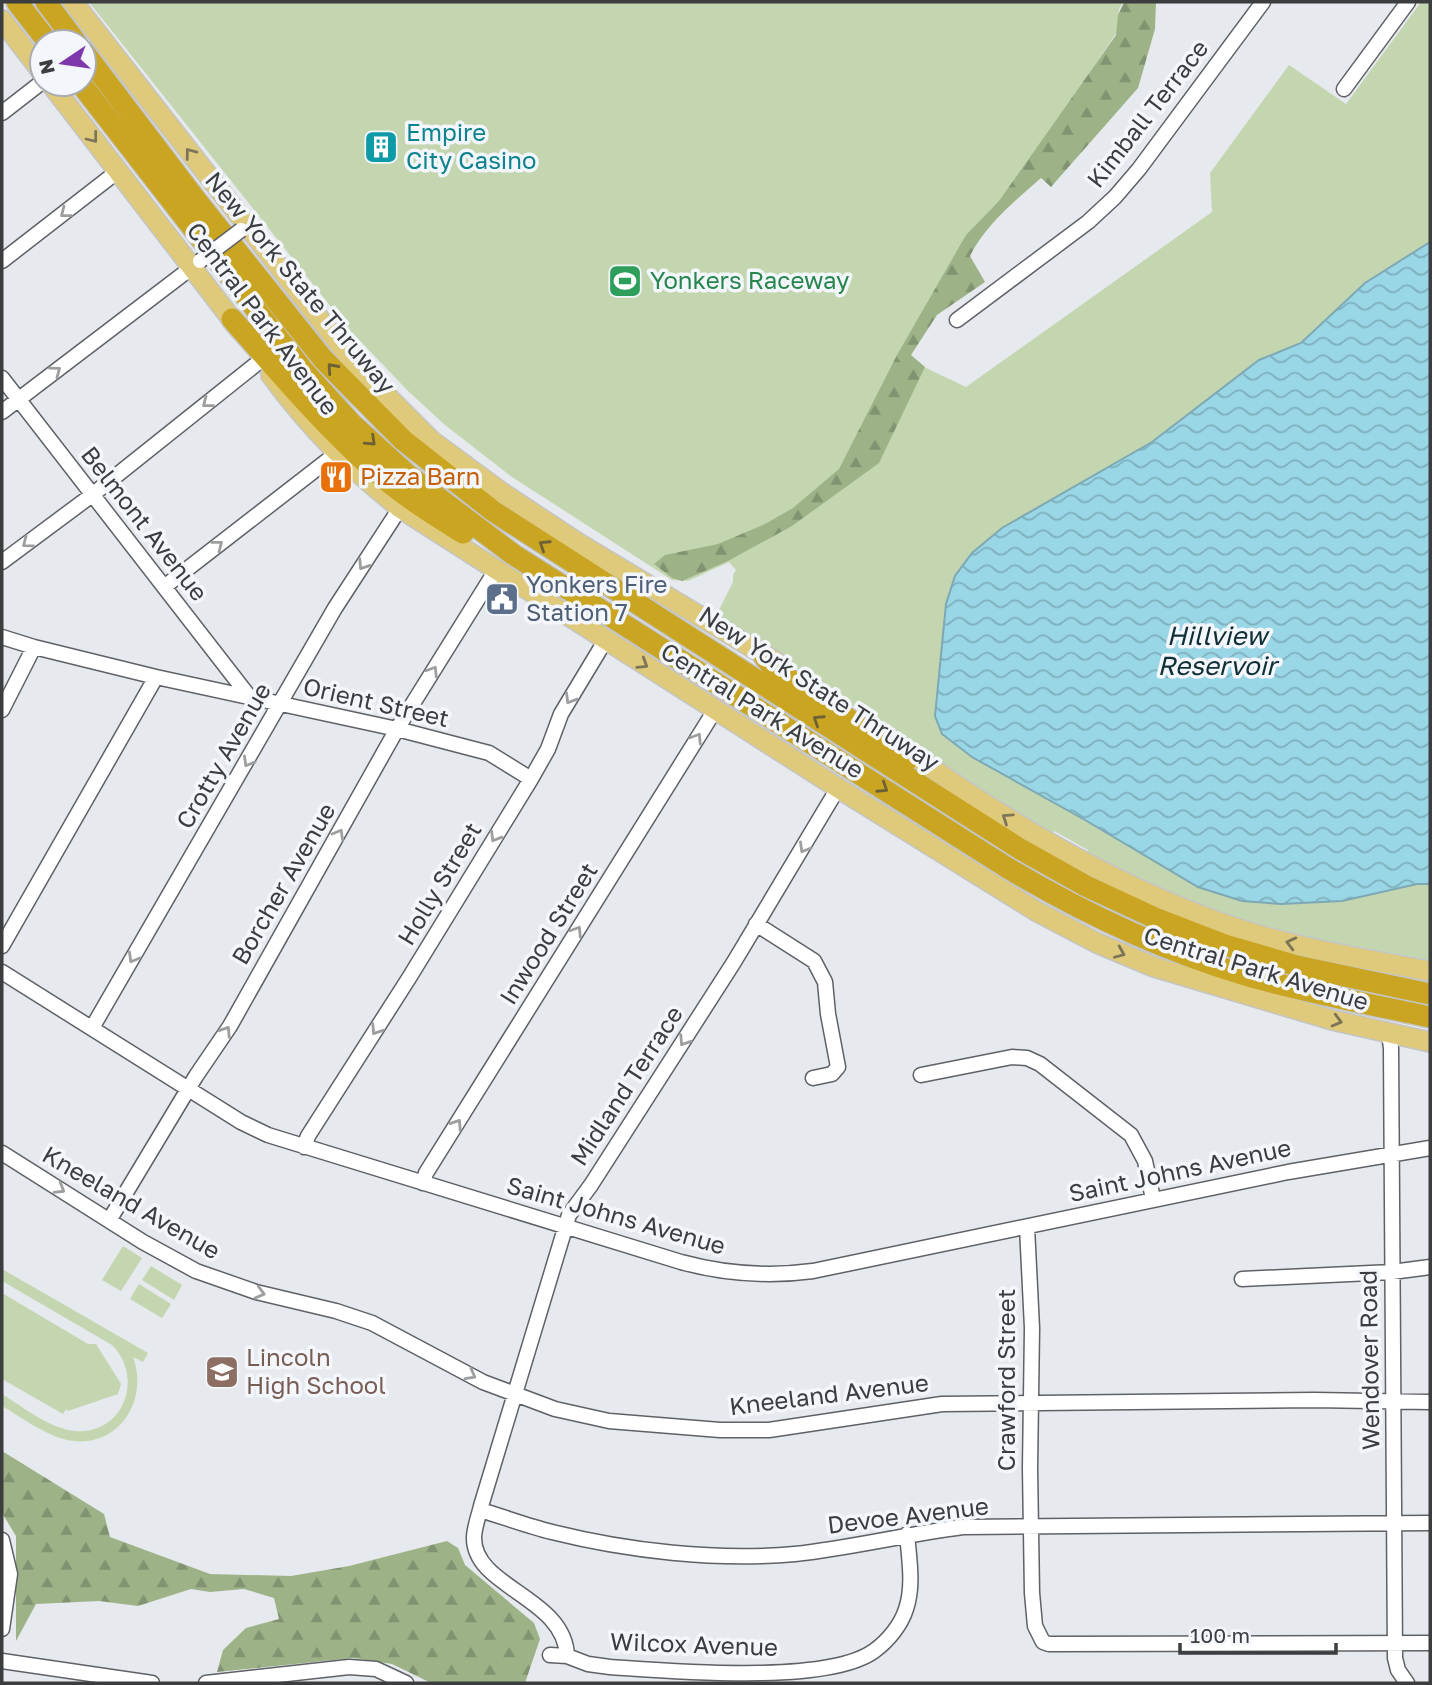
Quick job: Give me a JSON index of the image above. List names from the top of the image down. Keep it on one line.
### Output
{"streets":{"highway":["New York State Thruway"],"main road":["Central Park Avenue"],"street":["Kimball Terrace","Belmont Avenue","Orient Street","Crotty Avenue","Borcher Avenue","Holly Street","Inwood Street","Midland Terrace","Saint Johns Avenue","Kneeland Avenue","Wendover Road","Crawford Street","Devoe Avenue","Wilcox Avenue"]},"crossings":[["Central Park Avenue","Crotty Avenue"],["Central Park Avenue","Borcher Avenue"],["Central Park Avenue","Holly Street"],["Central Park Avenue","Inwood Street"],["Central Park Avenue","Midland Terrace"],["Central Park Avenue","Wendover Road"],["Belmont Avenue","Orient Street"],["Orient Street","Crotty Avenue"],["Orient Street","Borcher Avenue"],["Orient Street","Holly Street"],["Crotty Avenue","Saint Johns Avenue"],["Borcher Avenue","Saint Johns Avenue"],["Borcher Avenue","Kneeland Avenue"],["Holly Street","Saint Johns Avenue"],["Inwood Street","Saint Johns Avenue"],["Midland Terrace","Saint Johns Avenue"],["Midland Terrace","Kneeland Avenue"],["Midland Terrace","Devoe Avenue"],["Saint Johns Avenue","Wendover Road"],["Saint Johns Avenue","Crawford Street"],["Kneeland Avenue","Wendover Road"],["Kneeland Avenue","Crawford Street"],["Wendover Road","Crawford Street"],["Wendover Road","Devoe Avenue"],["Crawford Street","Devoe Avenue"],["Devoe Avenue","Wilcox Avenue"]],"one_way":["Borcher Avenue","Holly Street","Inwood Street","Midland Terrace","Kneeland Avenue"],"water":["Hillview Reservoir"],"places":{"building":["Empire City Casino"],"sports":["Yonkers Raceway"],"restaurant":["Pizza Barn"],"public building":["Yonkers Fire Station 7"],"school or university":["Lincoln High School"]},"scale_bar":"100 m","north":"left"}
